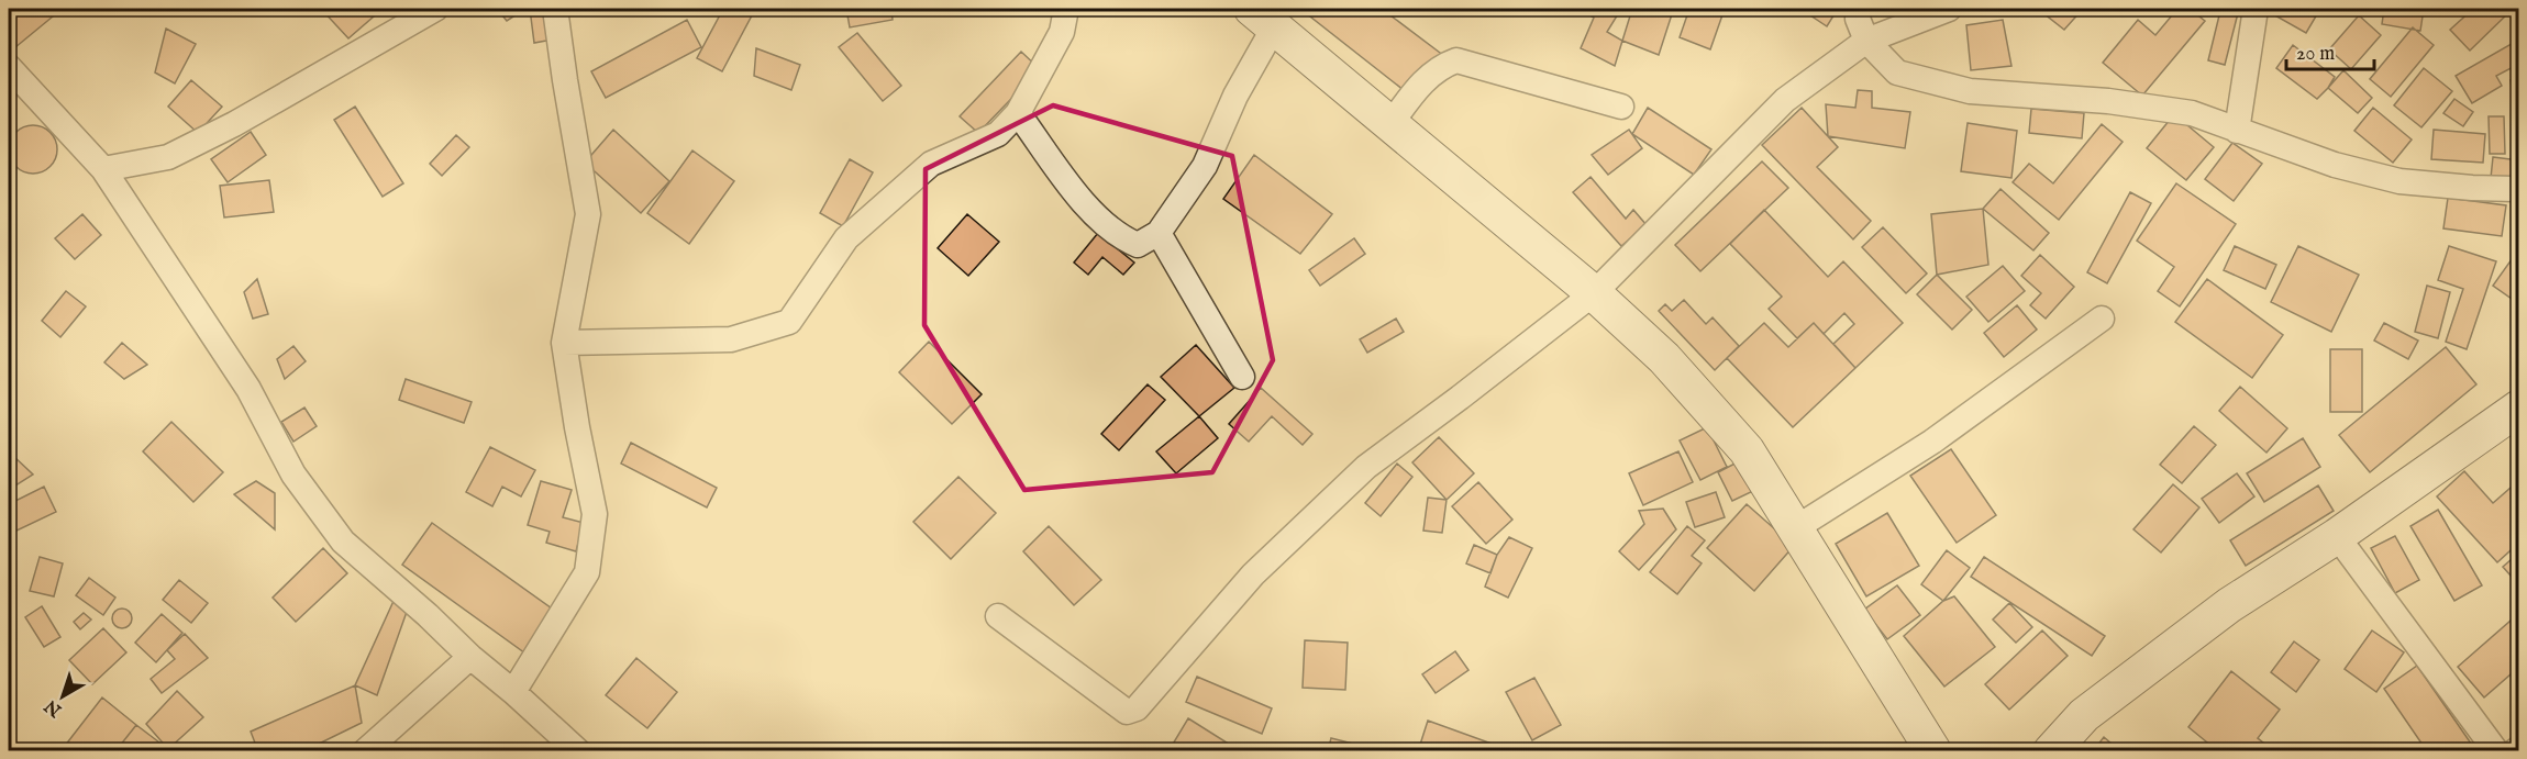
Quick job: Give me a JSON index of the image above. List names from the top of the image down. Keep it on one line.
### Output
{"scale_bar":"20 m","north":"bottom left"}
